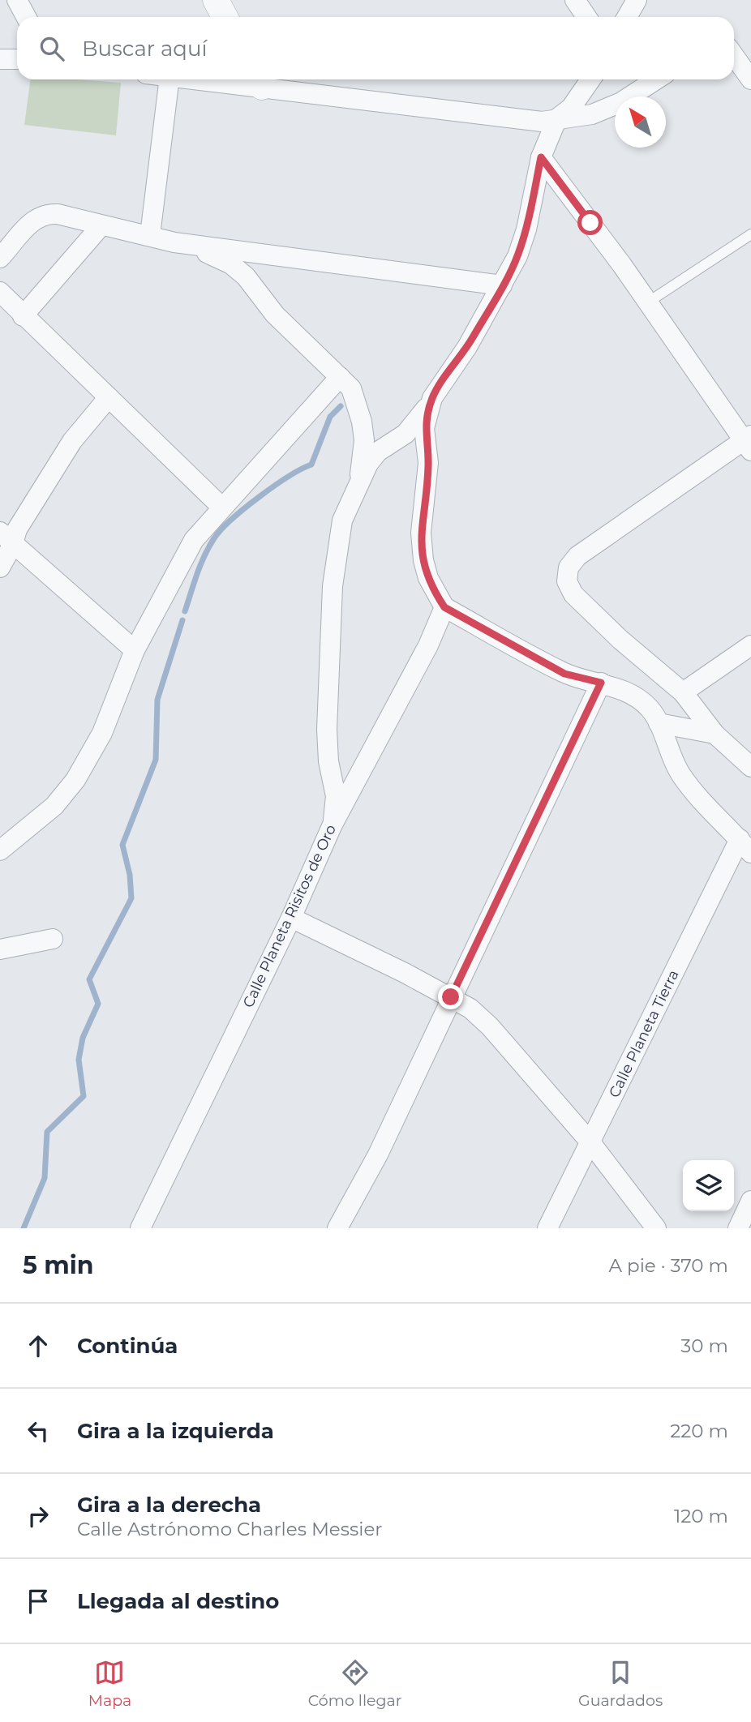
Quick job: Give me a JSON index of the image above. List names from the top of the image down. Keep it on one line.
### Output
{"streets":{"street":["Calle Planeta Risitos de Oro","Calle Planeta Tierra"]},"north":"top left","page":{"search":"Buscar aquí","heading":["5 min","A pie · 370 m"],"list":[["Continúa","30 m"],["Gira a la izquierda","220 m"],["Gira a la derecha","Calle Astrónomo Charles Messier","120 m"],"Llegada al destino"],"nav":["Mapa","Cómo llegar","Guardados"]}}
